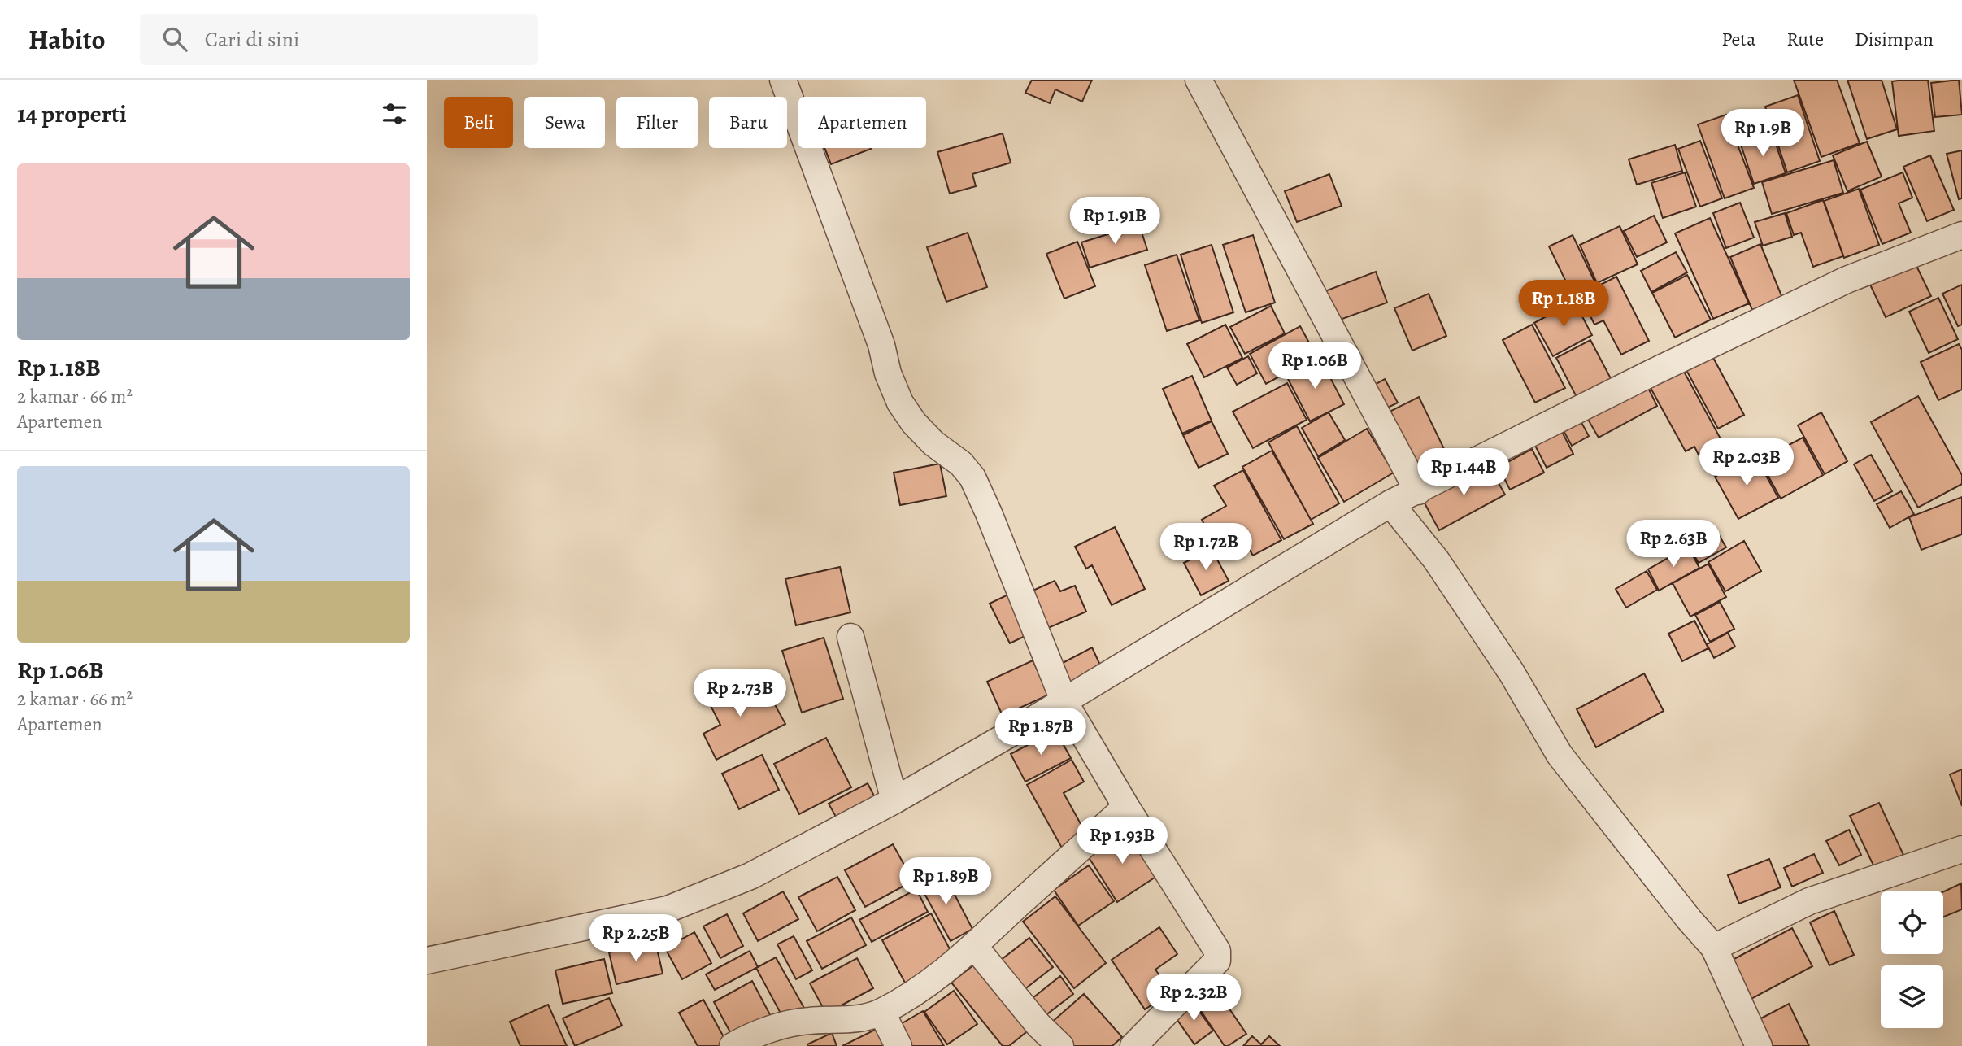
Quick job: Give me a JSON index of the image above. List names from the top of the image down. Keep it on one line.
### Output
{"page":{"header":"Habito","search":"Cari di sini","nav":["Peta","Rute","Disimpan"],"heading":"14 properti","chip":["Beli","Sewa","Filter","Baru","Apartemen"],"price":["Rp 1.9B","Rp 1.91B","Rp 1.18B","Rp 1.06B","Rp 2.03B","Rp 1.44B","Rp 2.63B","Rp 1.72B","Rp 2.73B","Rp 1.87B","Rp 1.93B","Rp 1.89B","Rp 2.25B","Rp 2.32B"],"list":[{"name":"Rp 1.18B","note":"2 kamar · 66 m² · Apartemen"},{"name":"Rp 1.06B","note":"2 kamar · 66 m² · Apartemen"}]}}
